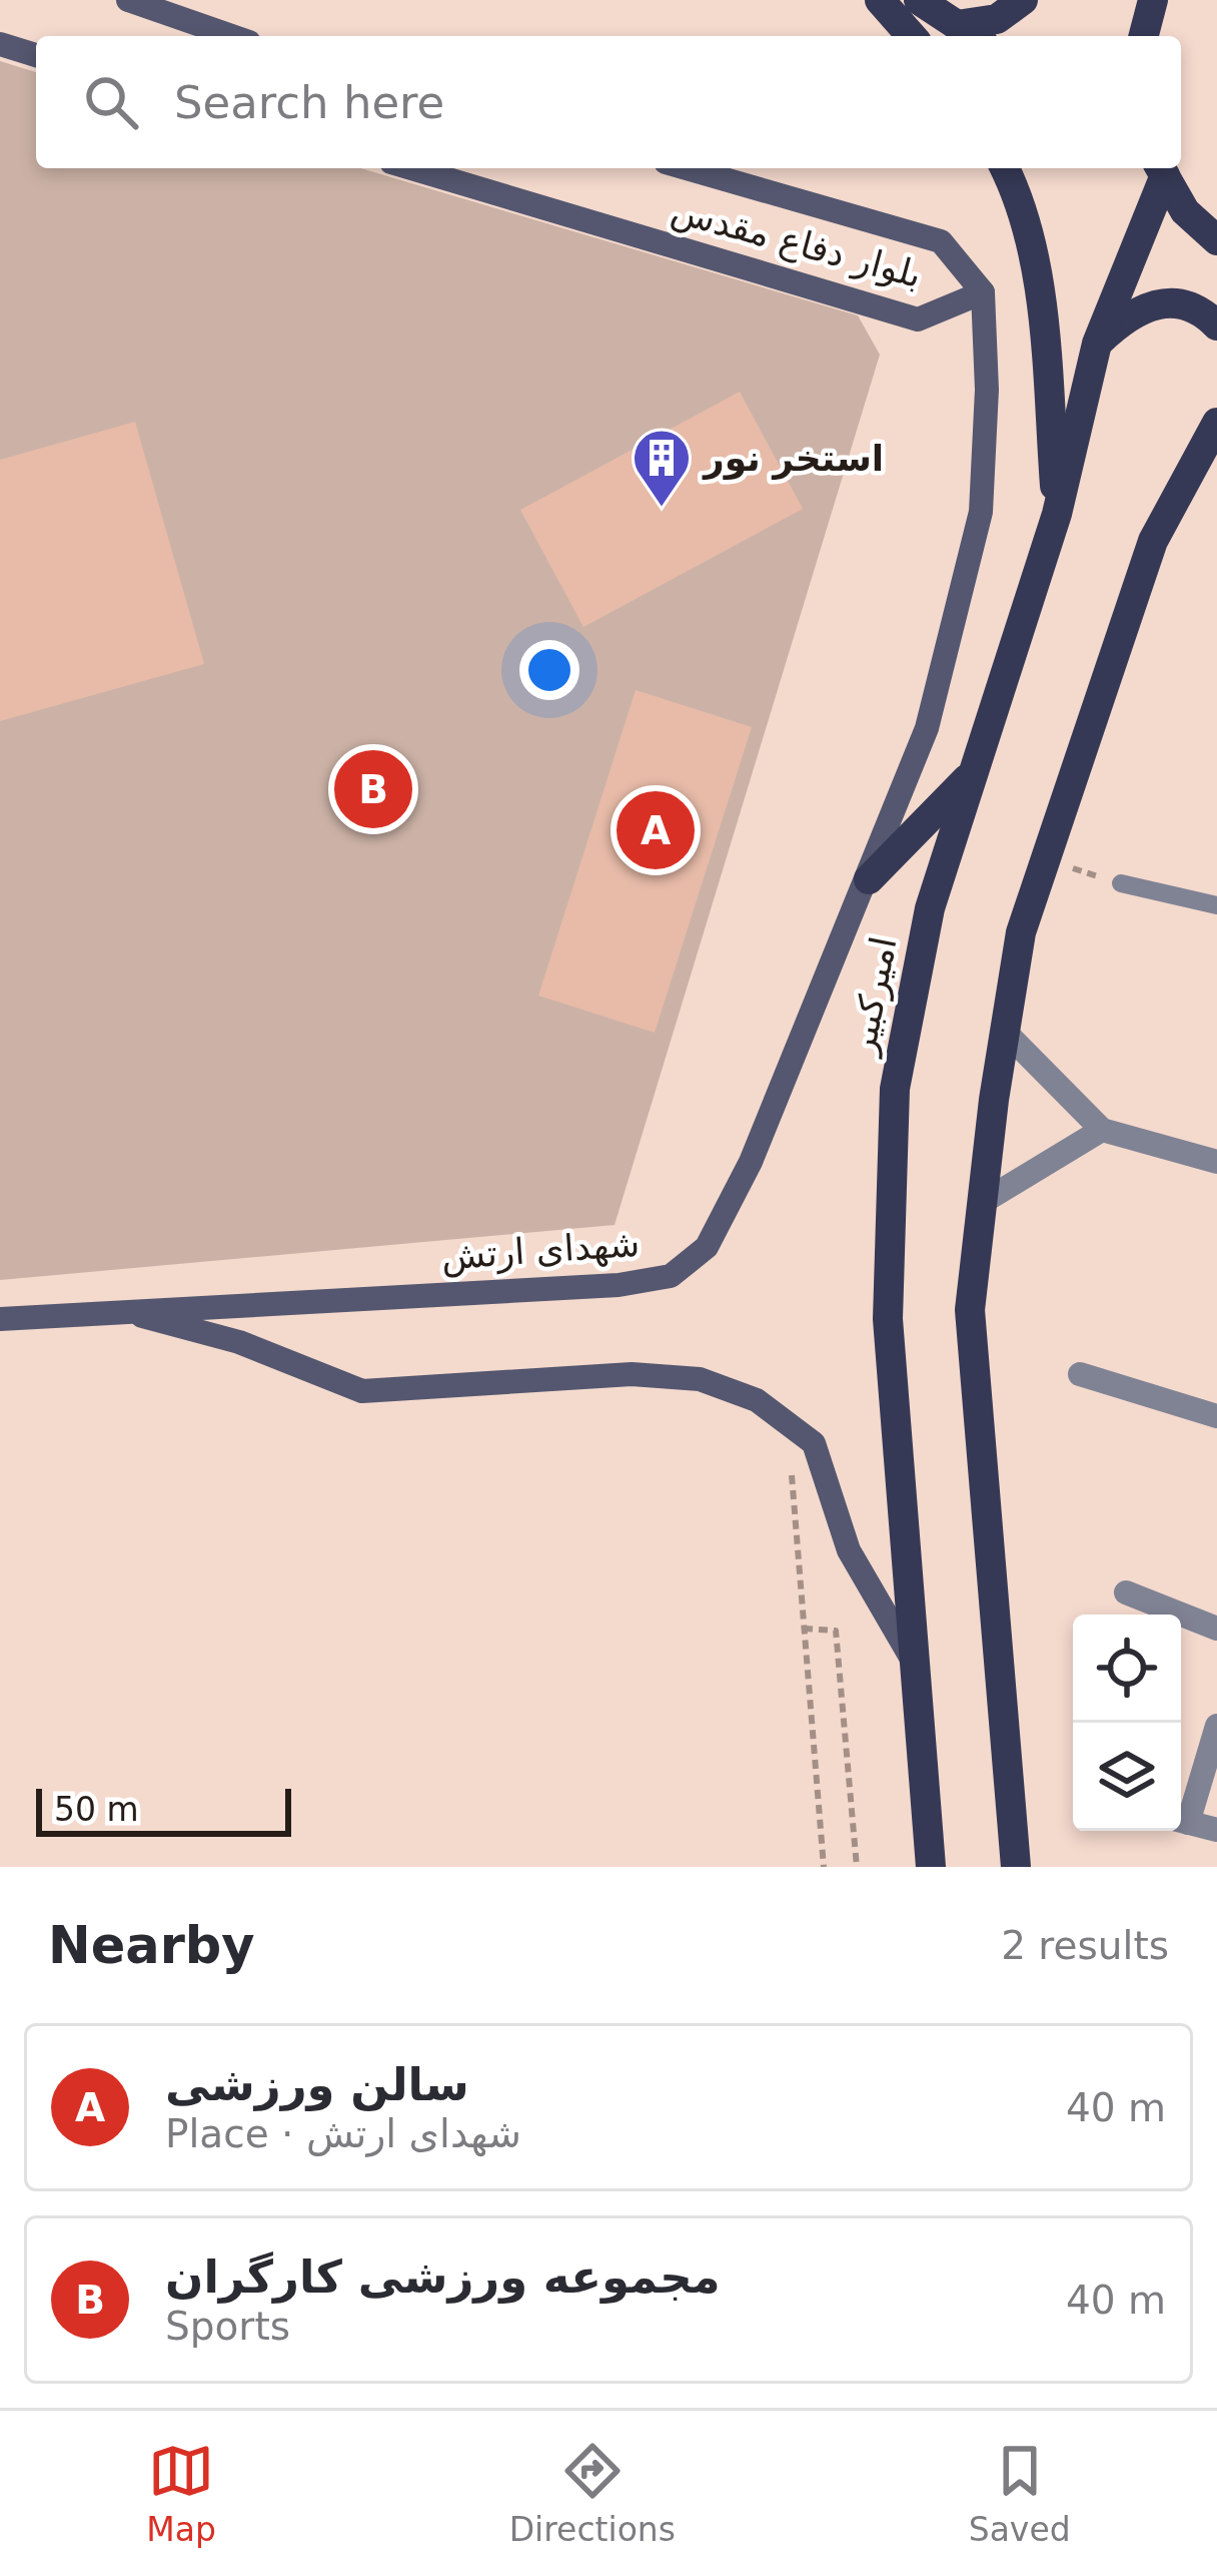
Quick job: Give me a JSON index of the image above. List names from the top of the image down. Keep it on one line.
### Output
{"streets":{"main road":["امیرکبیر"],"street":["بلوار دفاع مقدس","شهدای ارتش"]},"crossings":[["بلوار دفاع مقدس","شهدای ارتش"]],"places":{"building":["استخر نور"]},"scale_bar":"50 m","page":{"search":"Search here","pins":["B","A"],"scale":"50 m","heading":["Nearby","2 results"],"list":[{"mark":"A","name":"سالن ورزشی","note":"Place · شهدای ارتش","value":"40 m"},{"mark":"B","name":"مجموعه ورزشی کارگران","note":"Sports","value":"40 m"}],"nav":["Map","Directions","Saved"]}}
